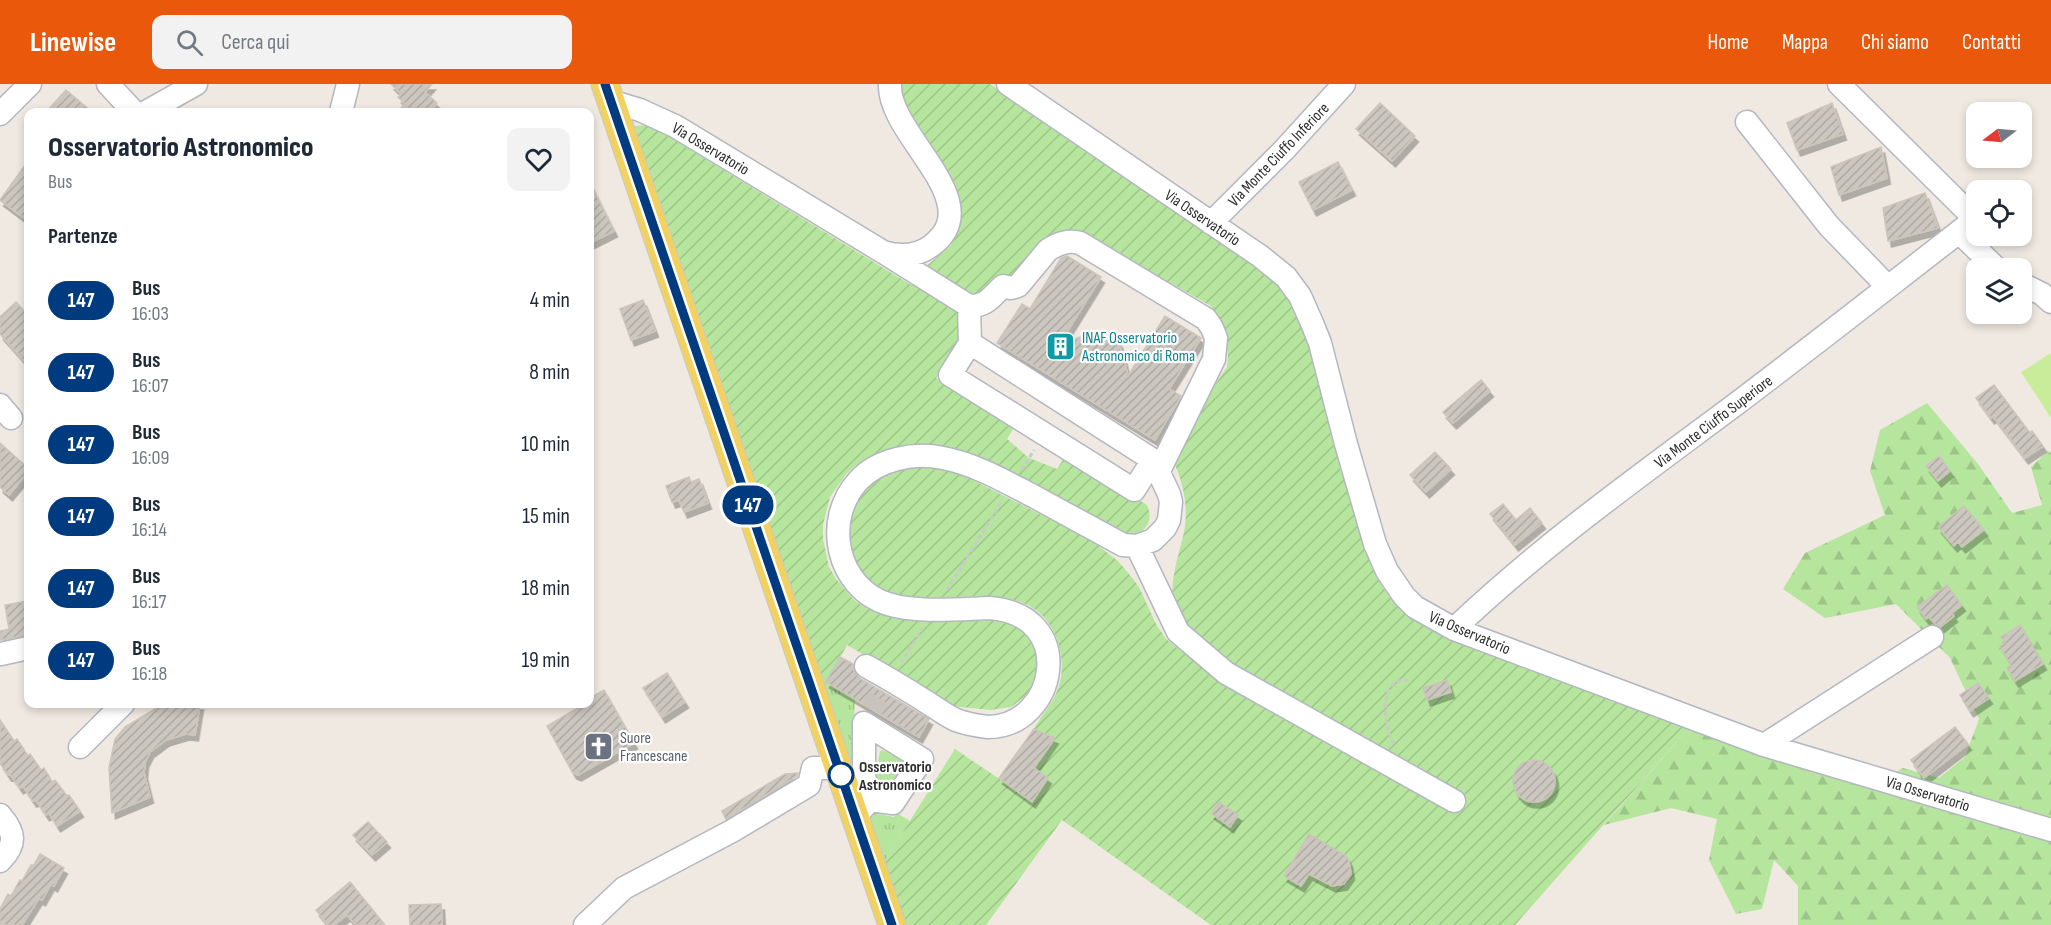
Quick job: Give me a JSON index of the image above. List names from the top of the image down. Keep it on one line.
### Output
{"streets":{"street":["Via Osservatorio","Via Monte Ciuffo Inferiore","Via Monte Ciuffo Superiore"]},"crossings":[["Via Osservatorio","Via Monte Ciuffo Inferiore"],["Via Osservatorio","Via Monte Ciuffo Superiore"]],"places":{"building":["INAF Osservatorio Astronomico di Roma"],"church":["Suore Francescane"],"other":["Osservatorio Astronomico"]},"lines":["bus line 147"],"north":"left","page":{"header":"Linewise","search":"Cerca qui","nav":["Home","Mappa","Chi siamo","Contatti"],"on_map":"147","heading":[["Osservatorio Astronomico","Bus"],"Partenze"],"list":[{"mark":"147","name":"Bus","note":"16:03","value":"4 min"},{"mark":"147","name":"Bus","note":"16:07","value":"8 min"},{"mark":"147","name":"Bus","note":"16:09","value":"10 min"},{"mark":"147","name":"Bus","note":"16:14","value":"15 min"},{"mark":"147","name":"Bus","note":"16:17","value":"18 min"},{"mark":"147","name":"Bus","note":"16:18","value":"19 min"}]}}
